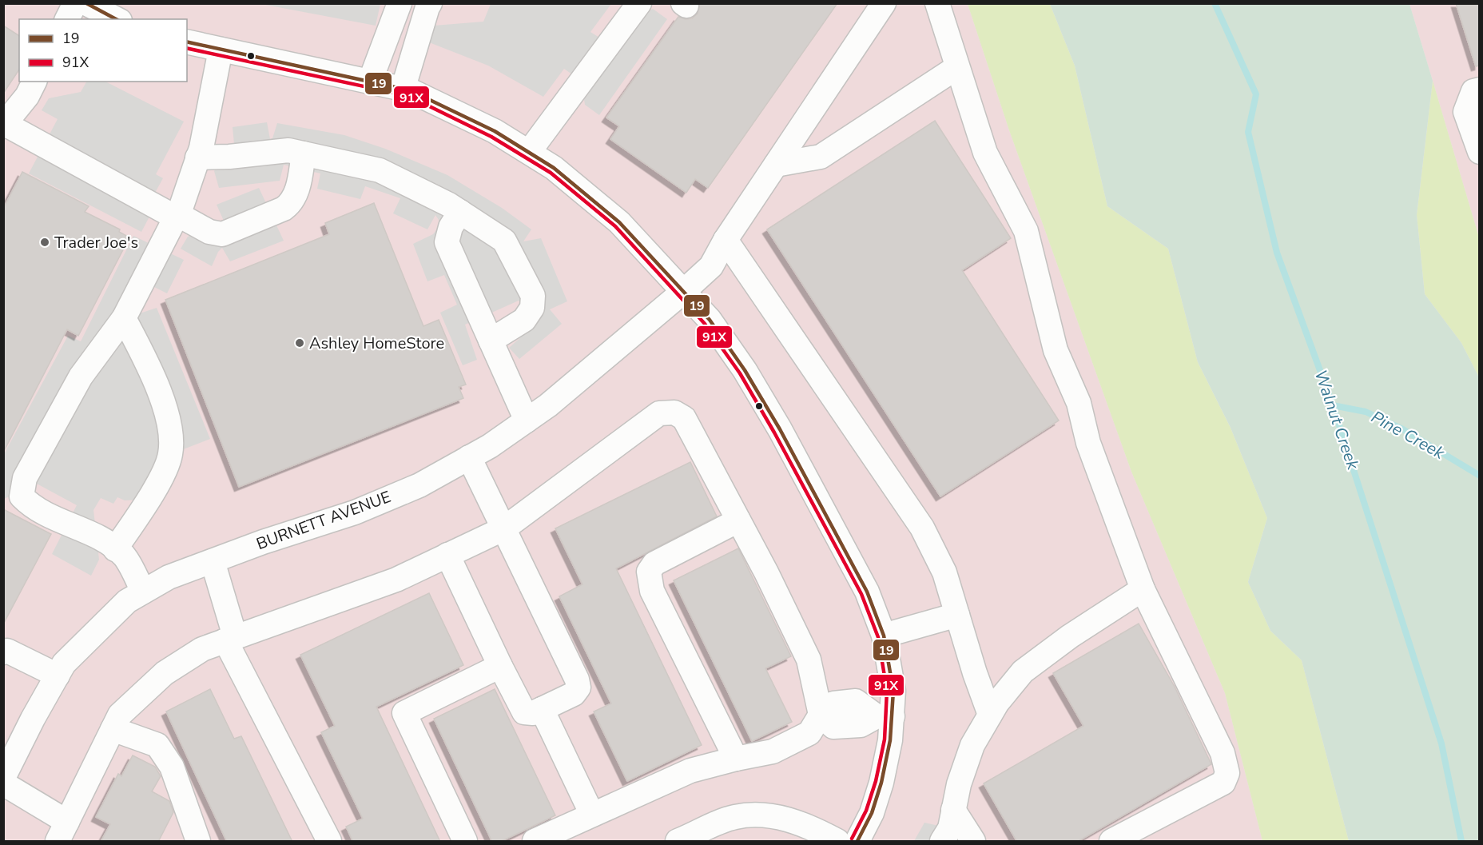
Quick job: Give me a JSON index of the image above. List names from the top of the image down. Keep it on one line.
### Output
{"streets":{"street":["BURNETT AVENUE"]},"water":["Walnut Creek","Pine Creek"],"places":["Trader Joe's","Ashley HomeStore"],"lines":["transit line 19","transit line 91X"],"legend":["19","91X"]}
